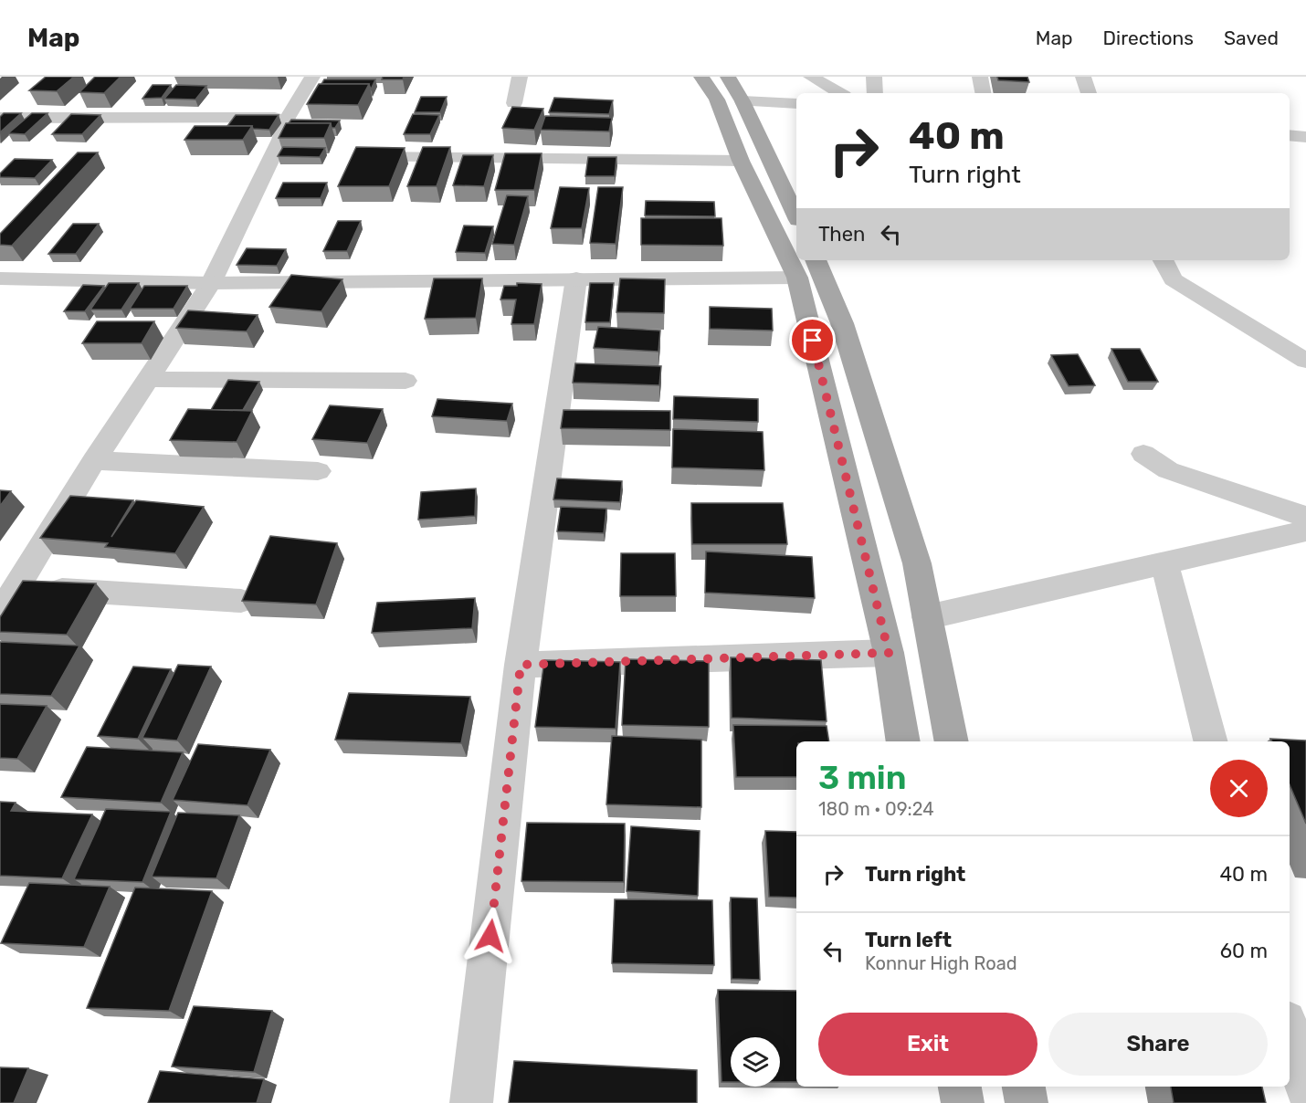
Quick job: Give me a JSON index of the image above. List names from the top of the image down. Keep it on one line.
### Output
{"page":{"header":"Map","nav":["Map","Directions","Saved"],"turn":["40 m","Turn right"],"then":"Then","heading":["3 min","180 m · 09:24"],"list":[{"name":"Turn right","value":"40 m"},{"name":"Turn left","note":"Konnur High Road","value":"60 m"}],"buttons":["Exit","Share"]}}
